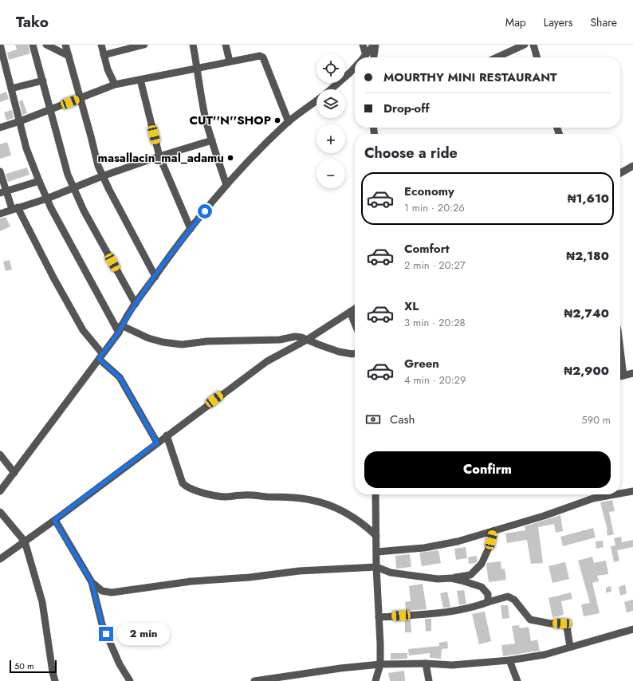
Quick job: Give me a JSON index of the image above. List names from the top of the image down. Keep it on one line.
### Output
{"places":["CUT''N''SHOP","masallacin_mal_adamu"],"scale_bar":"50 m","page":{"header":"Tako","nav":["Map","Layers","Share"],"map_buttons":["+","−"],"banner":["MOURTHY MINI RESTAURANT","Drop-off"],"heading":"Choose a ride","list":[{"name":"Economy","note":"1 min · 20:26","value":"₦1,610"},{"name":"Comfort","note":"2 min · 20:27","value":"₦2,180"},{"name":"XL","note":"3 min · 20:28","value":"₦2,740"},{"name":"Green","note":"4 min · 20:29","value":"₦2,900"}],"pay":["Cash","590 m"],"buttons":"Confirm","bubble":"2 min","scale":"50 m"}}
